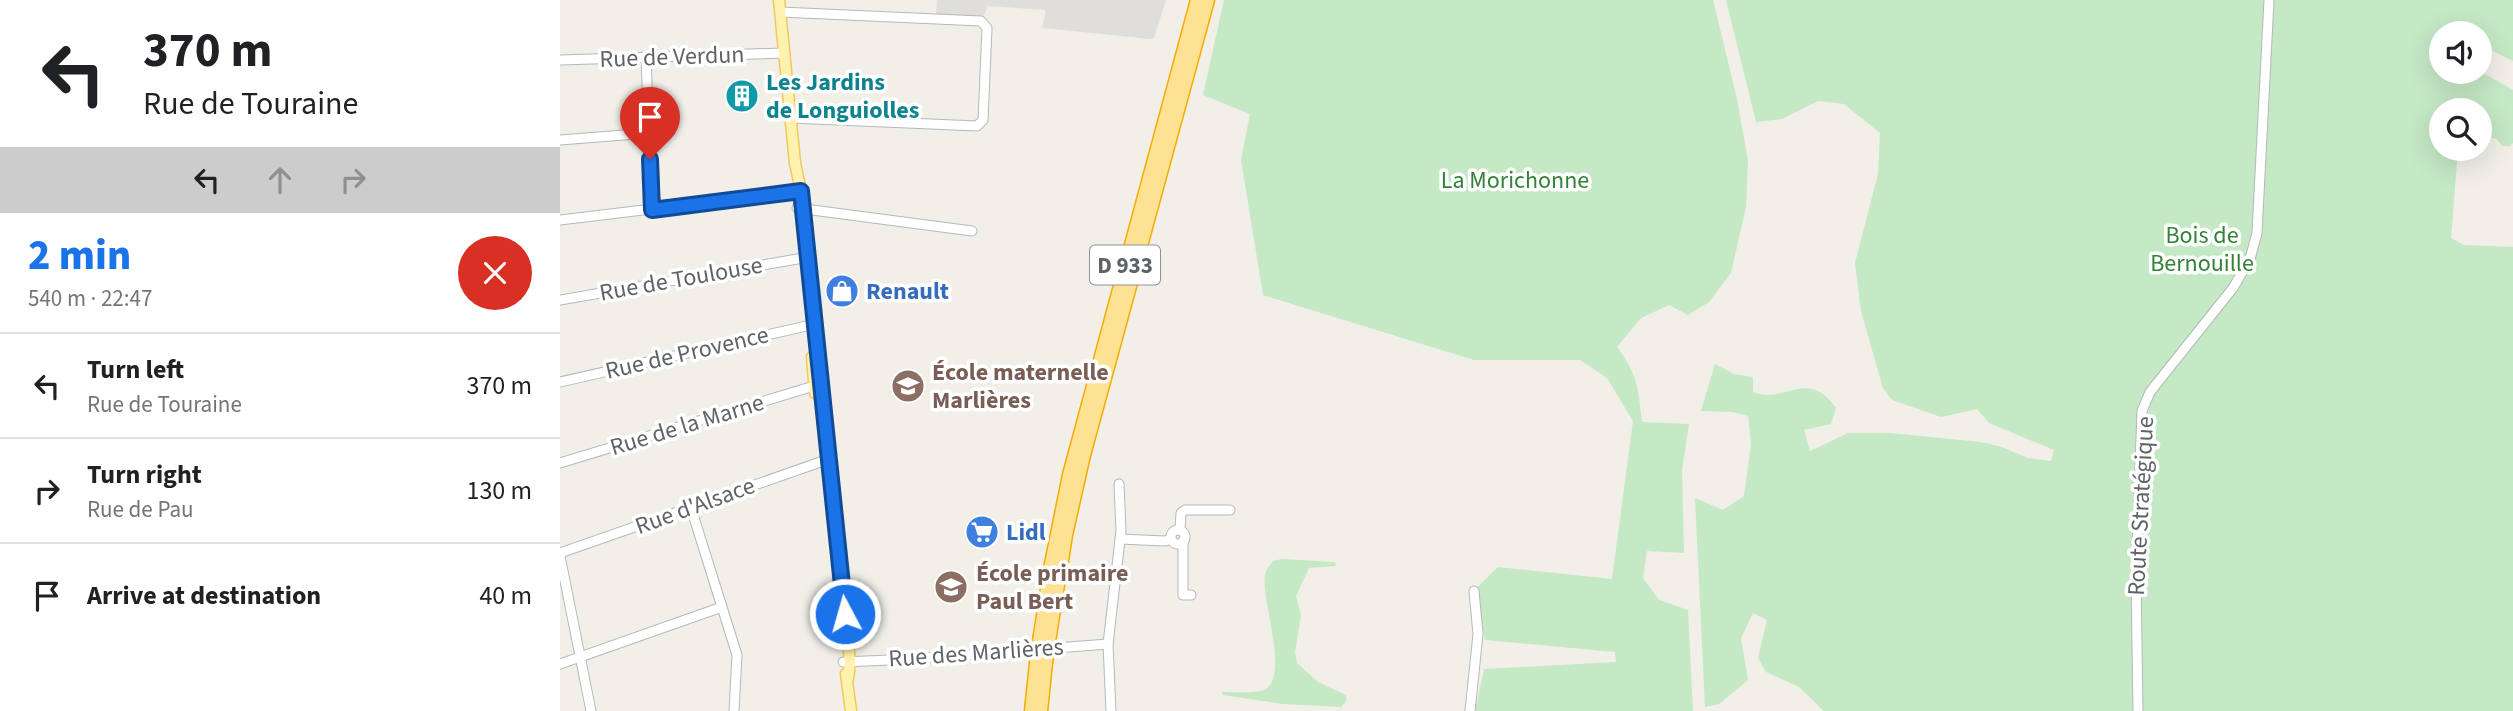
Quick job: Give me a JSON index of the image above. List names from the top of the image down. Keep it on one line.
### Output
{"streets":{"highway":["D 933"],"street":["Rue de Verdun","Rue de Toulouse","Rue de Provence","Rue de la Marne","Rue d'Alsace","Route Stratégique","Rue des Marlières"]},"parks":["La Morichonne","Bois de Bernouille"],"places":{"building":["Les Jardins de Longuiolles"],"shop":["Renault"],"school or university":["École maternelle Marlières","École primaire Paul Bert"],"supermarket":["Lidl"]},"page":{"turn":["370 m","Rue de Touraine"],"heading":["2 min","540 m · 22:47"],"list":[{"name":"Turn left","note":"Rue de Touraine","value":"370 m"},{"name":"Turn right","note":"Rue de Pau","value":"130 m"},{"name":"Arrive at destination","value":"40 m"}]}}
